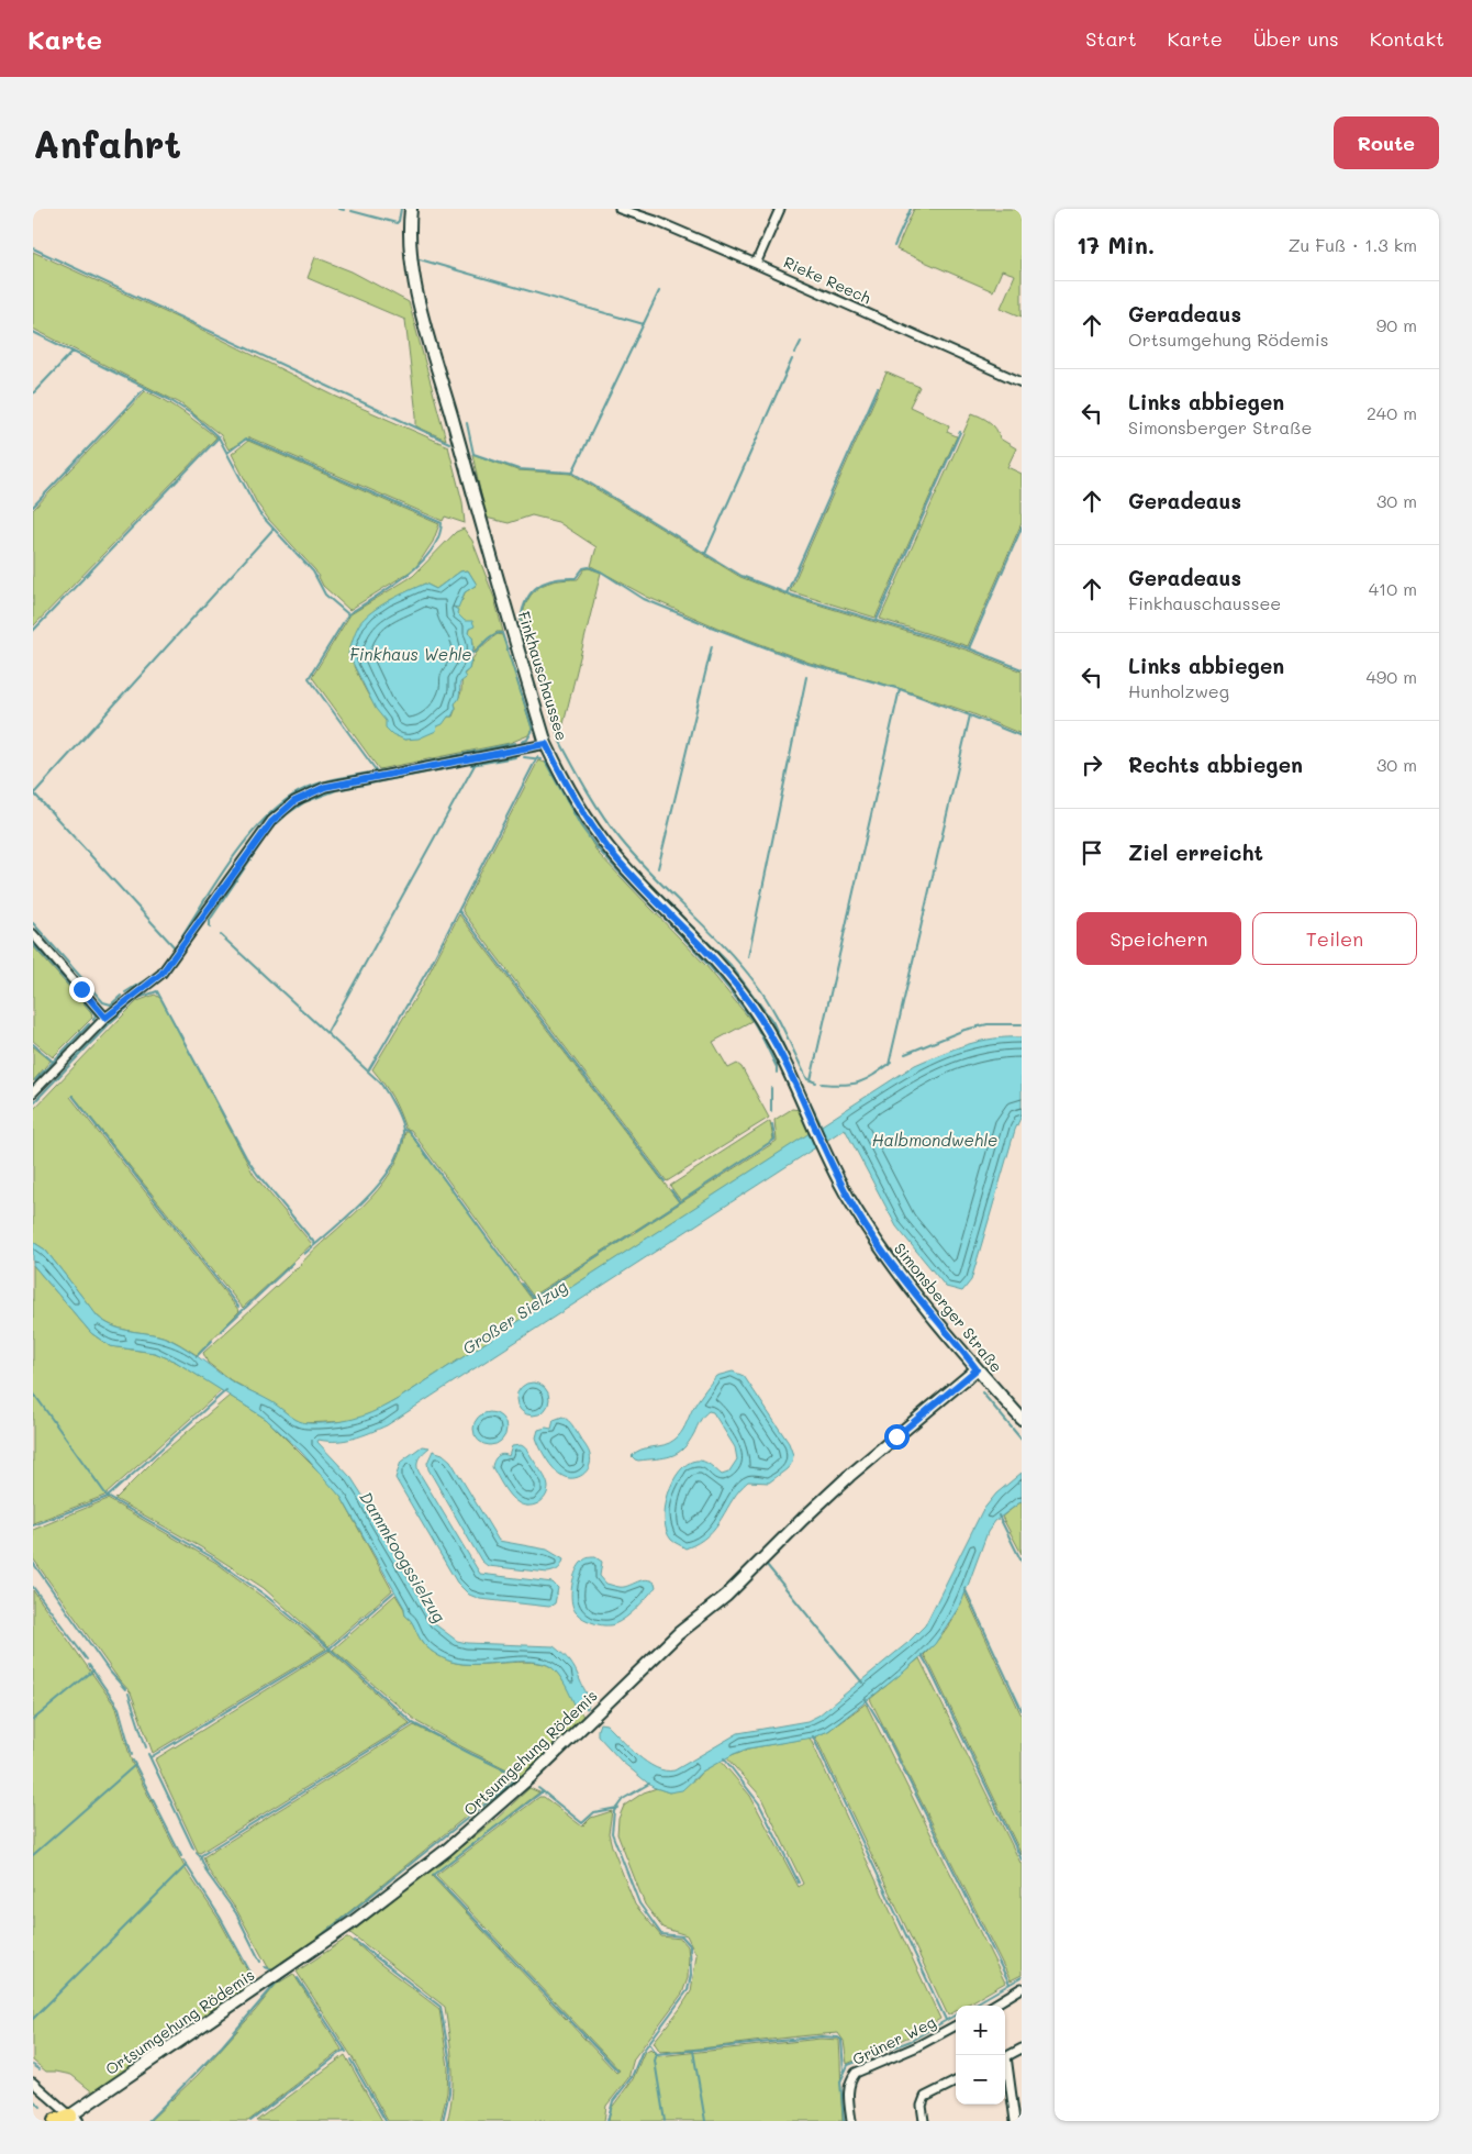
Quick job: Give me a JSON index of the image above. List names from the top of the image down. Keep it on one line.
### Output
{"streets":{"street":["Rieke Reech","Finkhauschaussee","Simonsberger Straße","Ortsumgehung Rödemis","Grüner Weg"]},"crossings":[["Finkhauschaussee","Simonsberger Straße"],["Simonsberger Straße","Ortsumgehung Rödemis"]],"water":["Finkhaus Wehle","Halbmondwehle","Großer Sielzug","Dammkoogssielzug"],"page":{"header":"Karte","nav":["Start","Karte","Über uns","Kontakt"],"buttons":["Route",["Speichern","Teilen"]],"title":"Anfahrt","heading":["17 Min.","Zu Fuß · 1.3 km"],"list":[["Geradeaus","Ortsumgehung Rödemis","90 m"],["Links abbiegen","Simonsberger Straße","240 m"],["Geradeaus","30 m"],["Geradeaus","Finkhauschaussee","410 m"],["Links abbiegen","Hunholzweg","490 m"],["Rechts abbiegen","30 m"],"Ziel erreicht"],"map_buttons":["+","−"]}}
